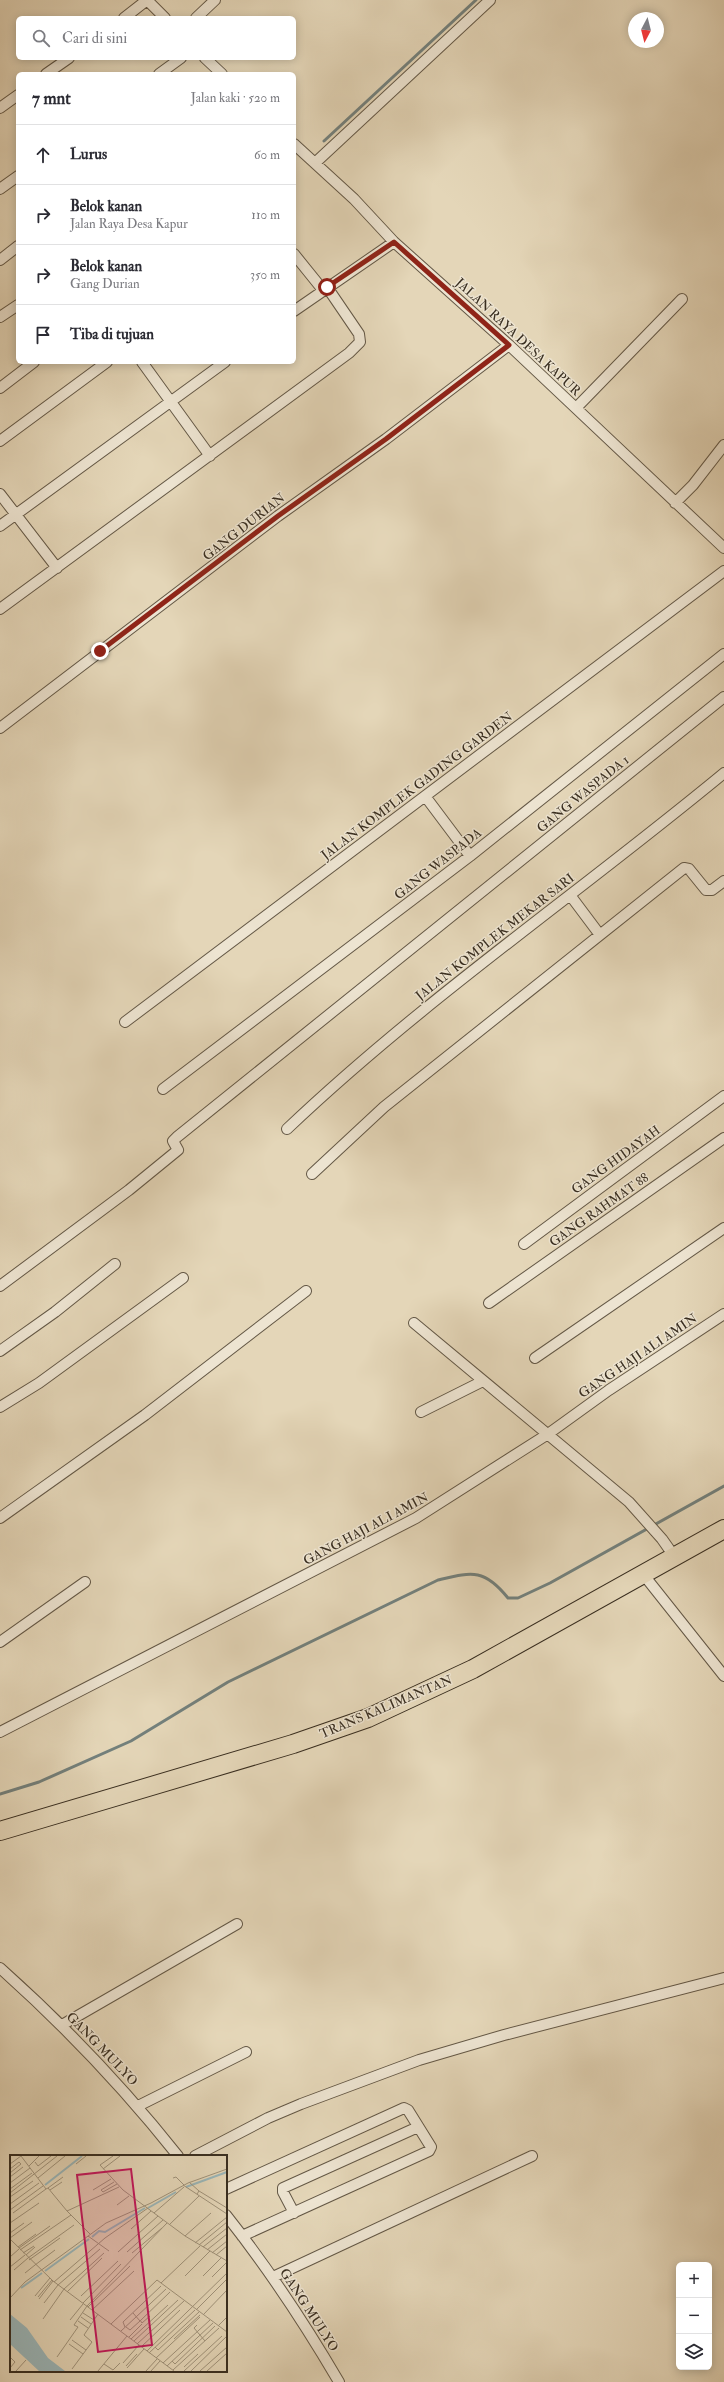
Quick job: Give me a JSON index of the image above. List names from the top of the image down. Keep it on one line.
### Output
{"streets":{"highway":["TRANS KALIMANTAN"],"street":["JALAN RAYA DESA KAPUR","GANG DURIAN","JALAN KOMPLEK GADING GARDEN","GANG WASPADA 1","GANG WASPADA","JALAN KOMPLEK MEKAR SARI","GANG HIDAYAH","GANG RAHMAT 88","GANG HAJI ALI AMIN","GANG MULYO"]},"crossings":[["JALAN RAYA DESA KAPUR","GANG DURIAN"]],"north":"bottom","page":{"search":"Cari di sini","heading":["7 mnt","Jalan kaki · 520 m"],"list":[["Lurus","60 m"],["Belok kanan","Jalan Raya Desa Kapur","110 m"],["Belok kanan","Gang Durian","350 m"],"Tiba di tujuan"],"map_buttons":["+","−"]}}
